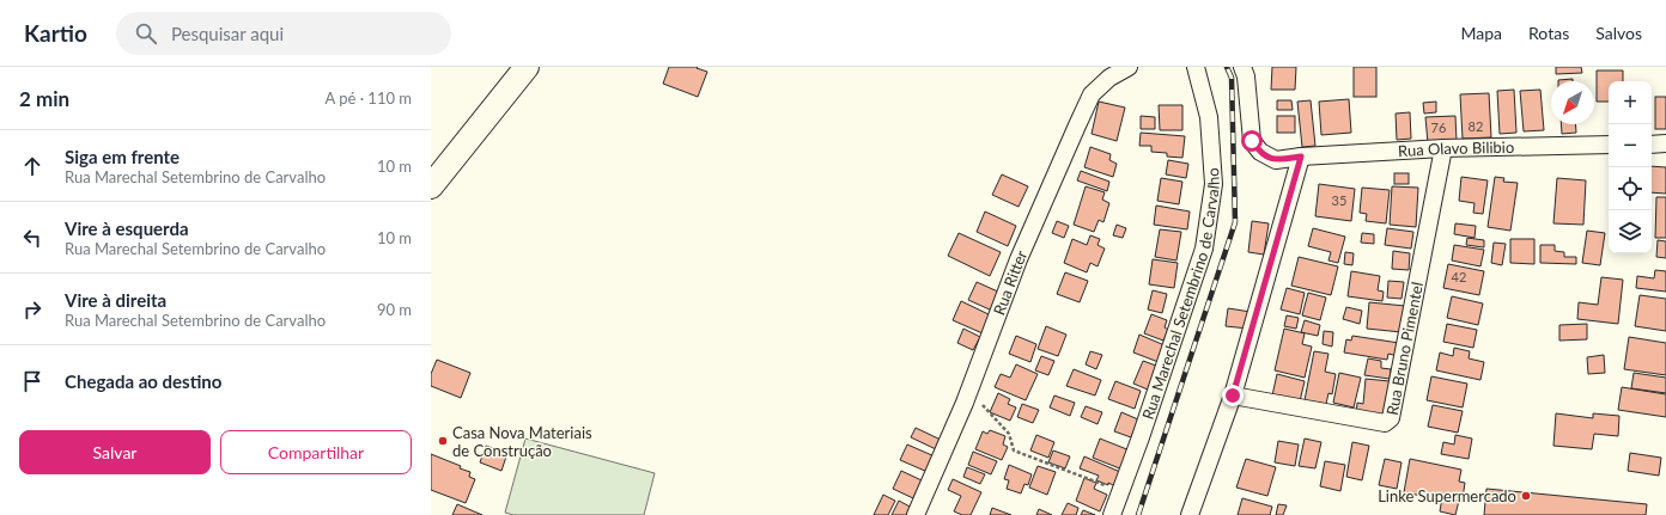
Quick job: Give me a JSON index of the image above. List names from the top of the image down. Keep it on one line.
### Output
{"streets":{"street":["Rua Olavo Bilibio","Rua Ritter","Rua Marechal Setembrino de Carvalho","Rua Bruno Pimentel"]},"crossings":[["Rua Olavo Bilibio","Rua Bruno Pimentel"]],"places":["Casa Nova Materiais de Construção","Linke Supermercado"],"house_numbers":["82","76","35","42"],"north":"bottom left","page":{"header":"Kartio","search":"Pesquisar aqui","nav":["Mapa","Rotas","Salvos"],"heading":["2 min","A pé · 110 m"],"map_buttons":["+","−"],"list":[["Siga em frente","Rua Marechal Setembrino de Carvalho","10 m"],["Vire à esquerda","Rua Marechal Setembrino de Carvalho","10 m"],["Vire à direita","Rua Marechal Setembrino de Carvalho","90 m"],"Chegada ao destino"],"buttons":["Salvar","Compartilhar"]}}
